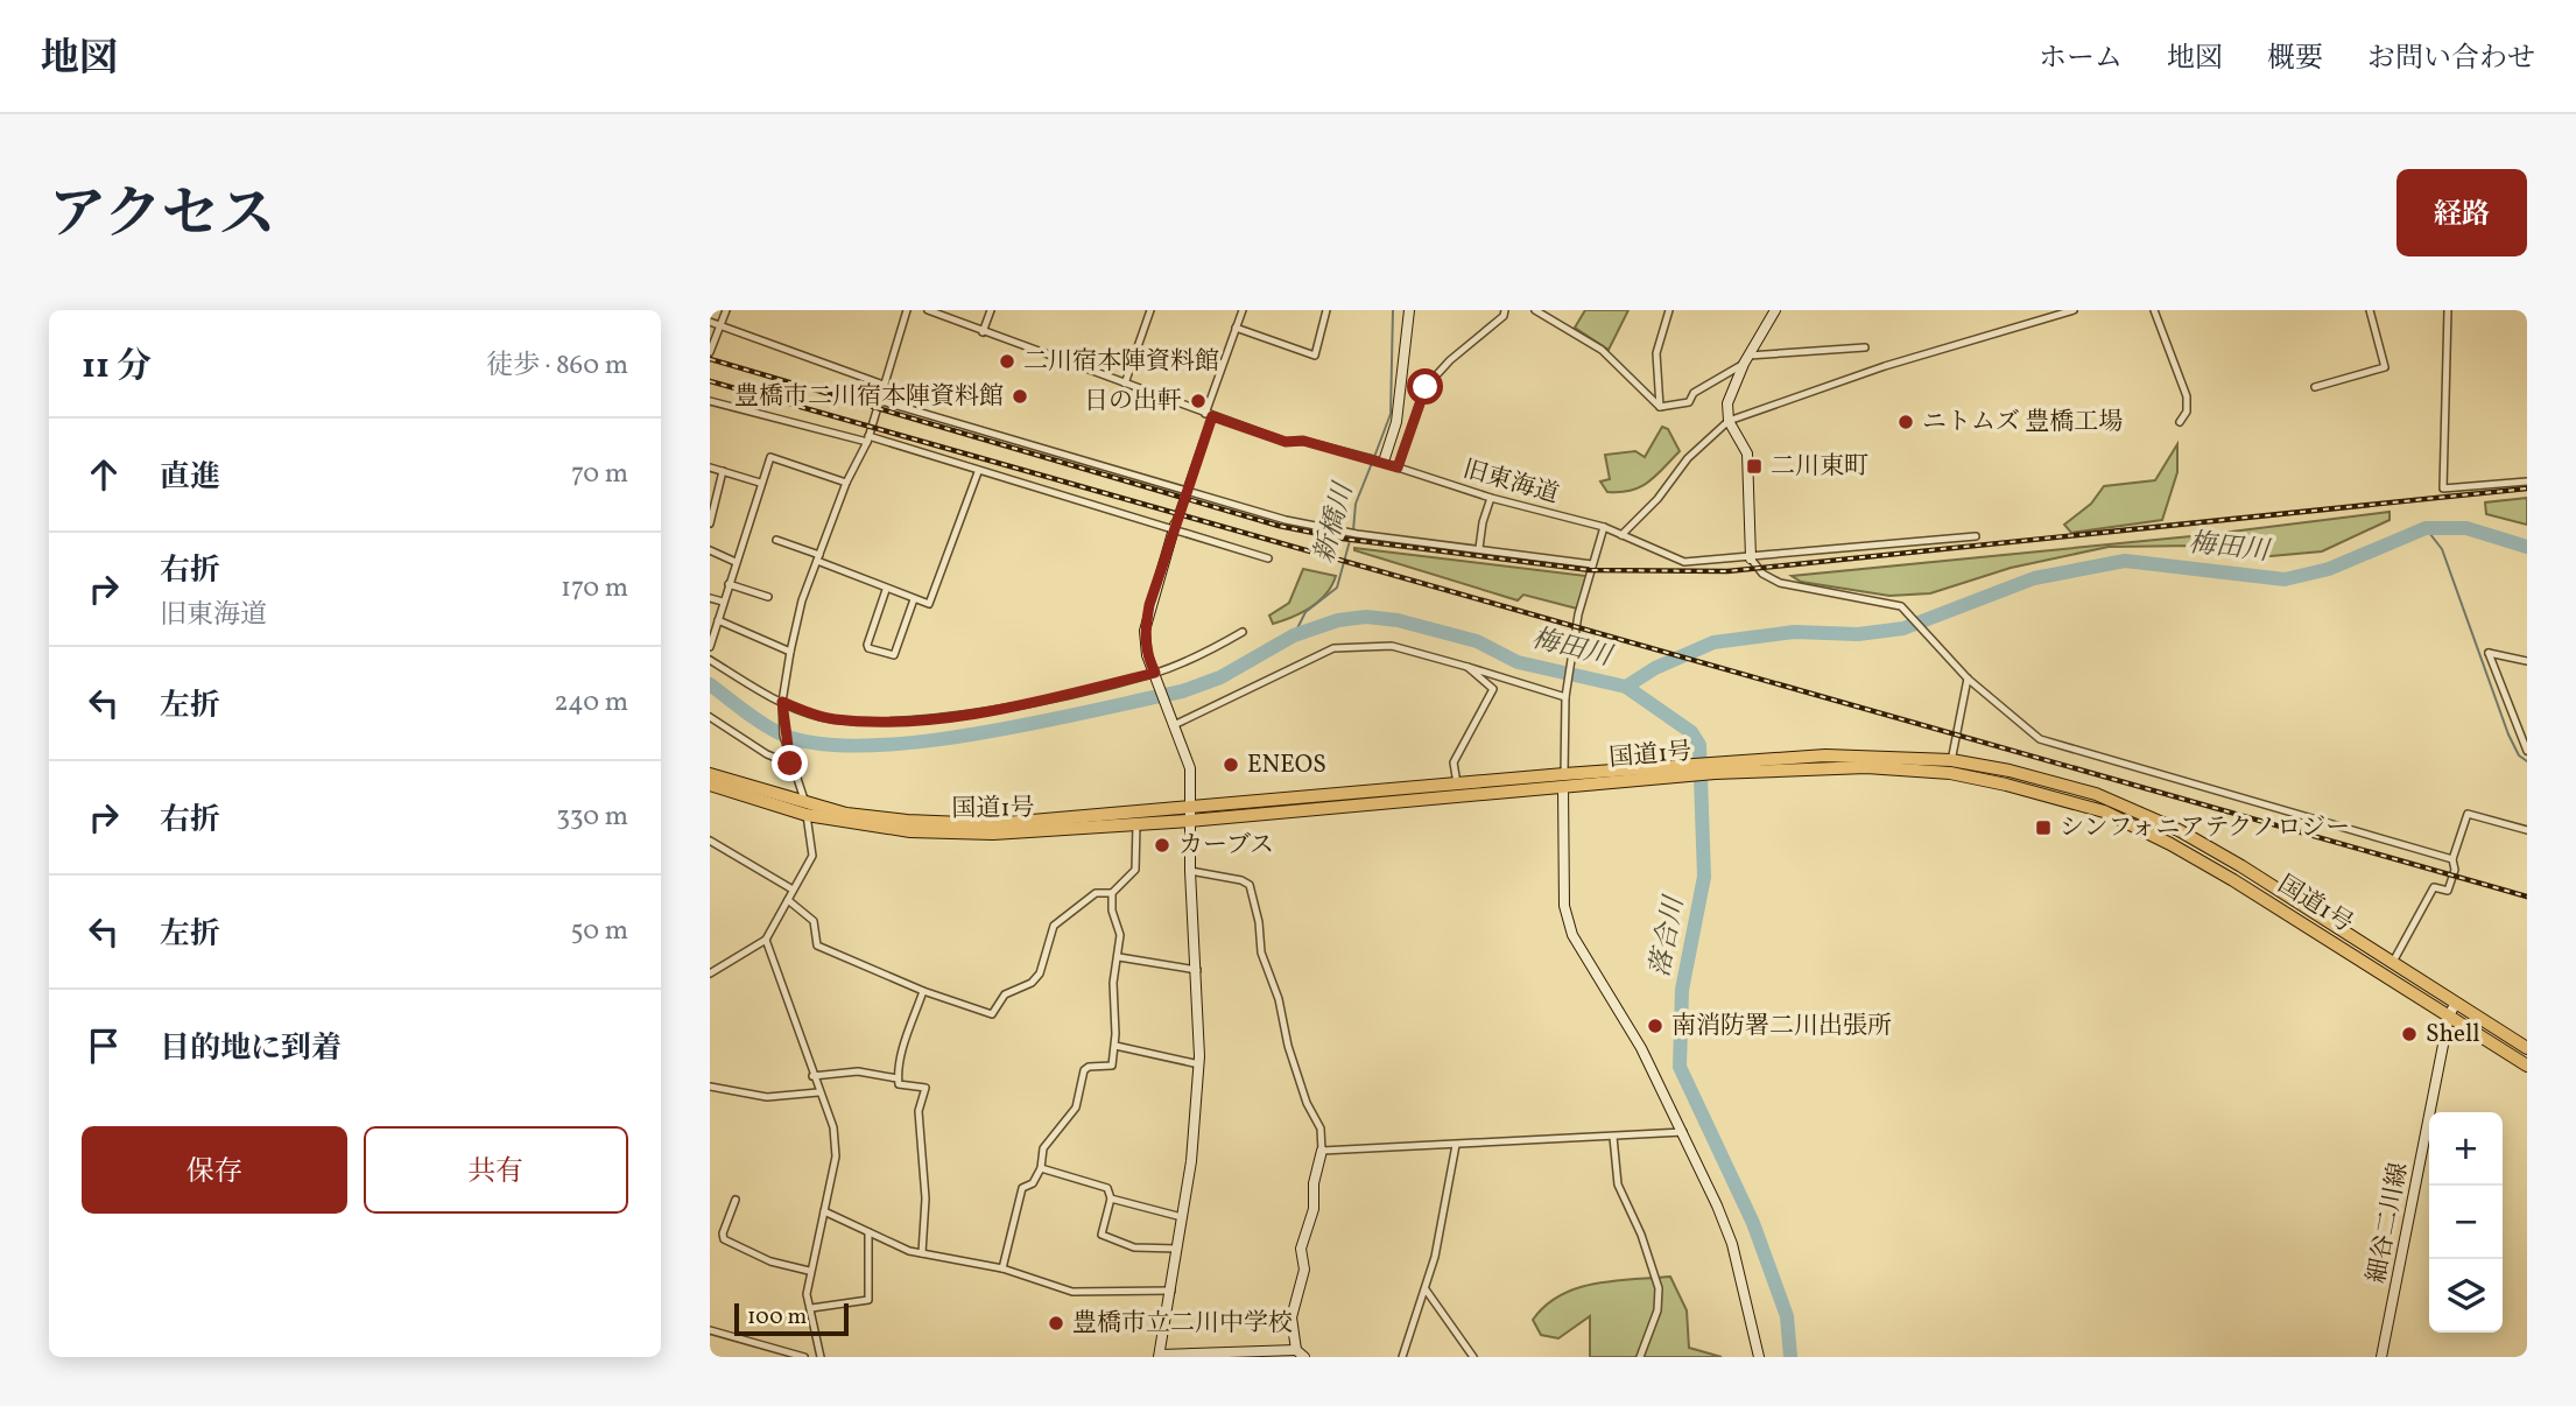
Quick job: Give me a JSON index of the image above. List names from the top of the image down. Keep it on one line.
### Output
{"streets":{"highway":["国道1号"],"street":["旧東海道","細谷二川線"]},"crossings":[["国道1号","細谷二川線"]],"water":["新橋川","梅田川","落合川"],"places":{"other":["二川宿本陣資料館","豊橋市二川宿本陣資料館","日の出軒","ニトムズ 豊橋工場","ENEOS","カーブス","南消防署二川出張所","Shell","豊橋市立二川中学校"],"transit":["二川東町","シンフォニアテクノロジー"]},"scale_bar":"100 m","page":{"header":"地図","nav":["ホーム","地図","概要","お問い合わせ"],"title":"アクセス","buttons":["経路",["保存","共有"]],"heading":["11 分","徒歩 · 860 m"],"list":[["直進","70 m"],["右折","旧東海道","170 m"],["左折","240 m"],["右折","330 m"],["左折","50 m"],"目的地に到着"],"map_buttons":["+","−"],"scale":"100 m"}}
